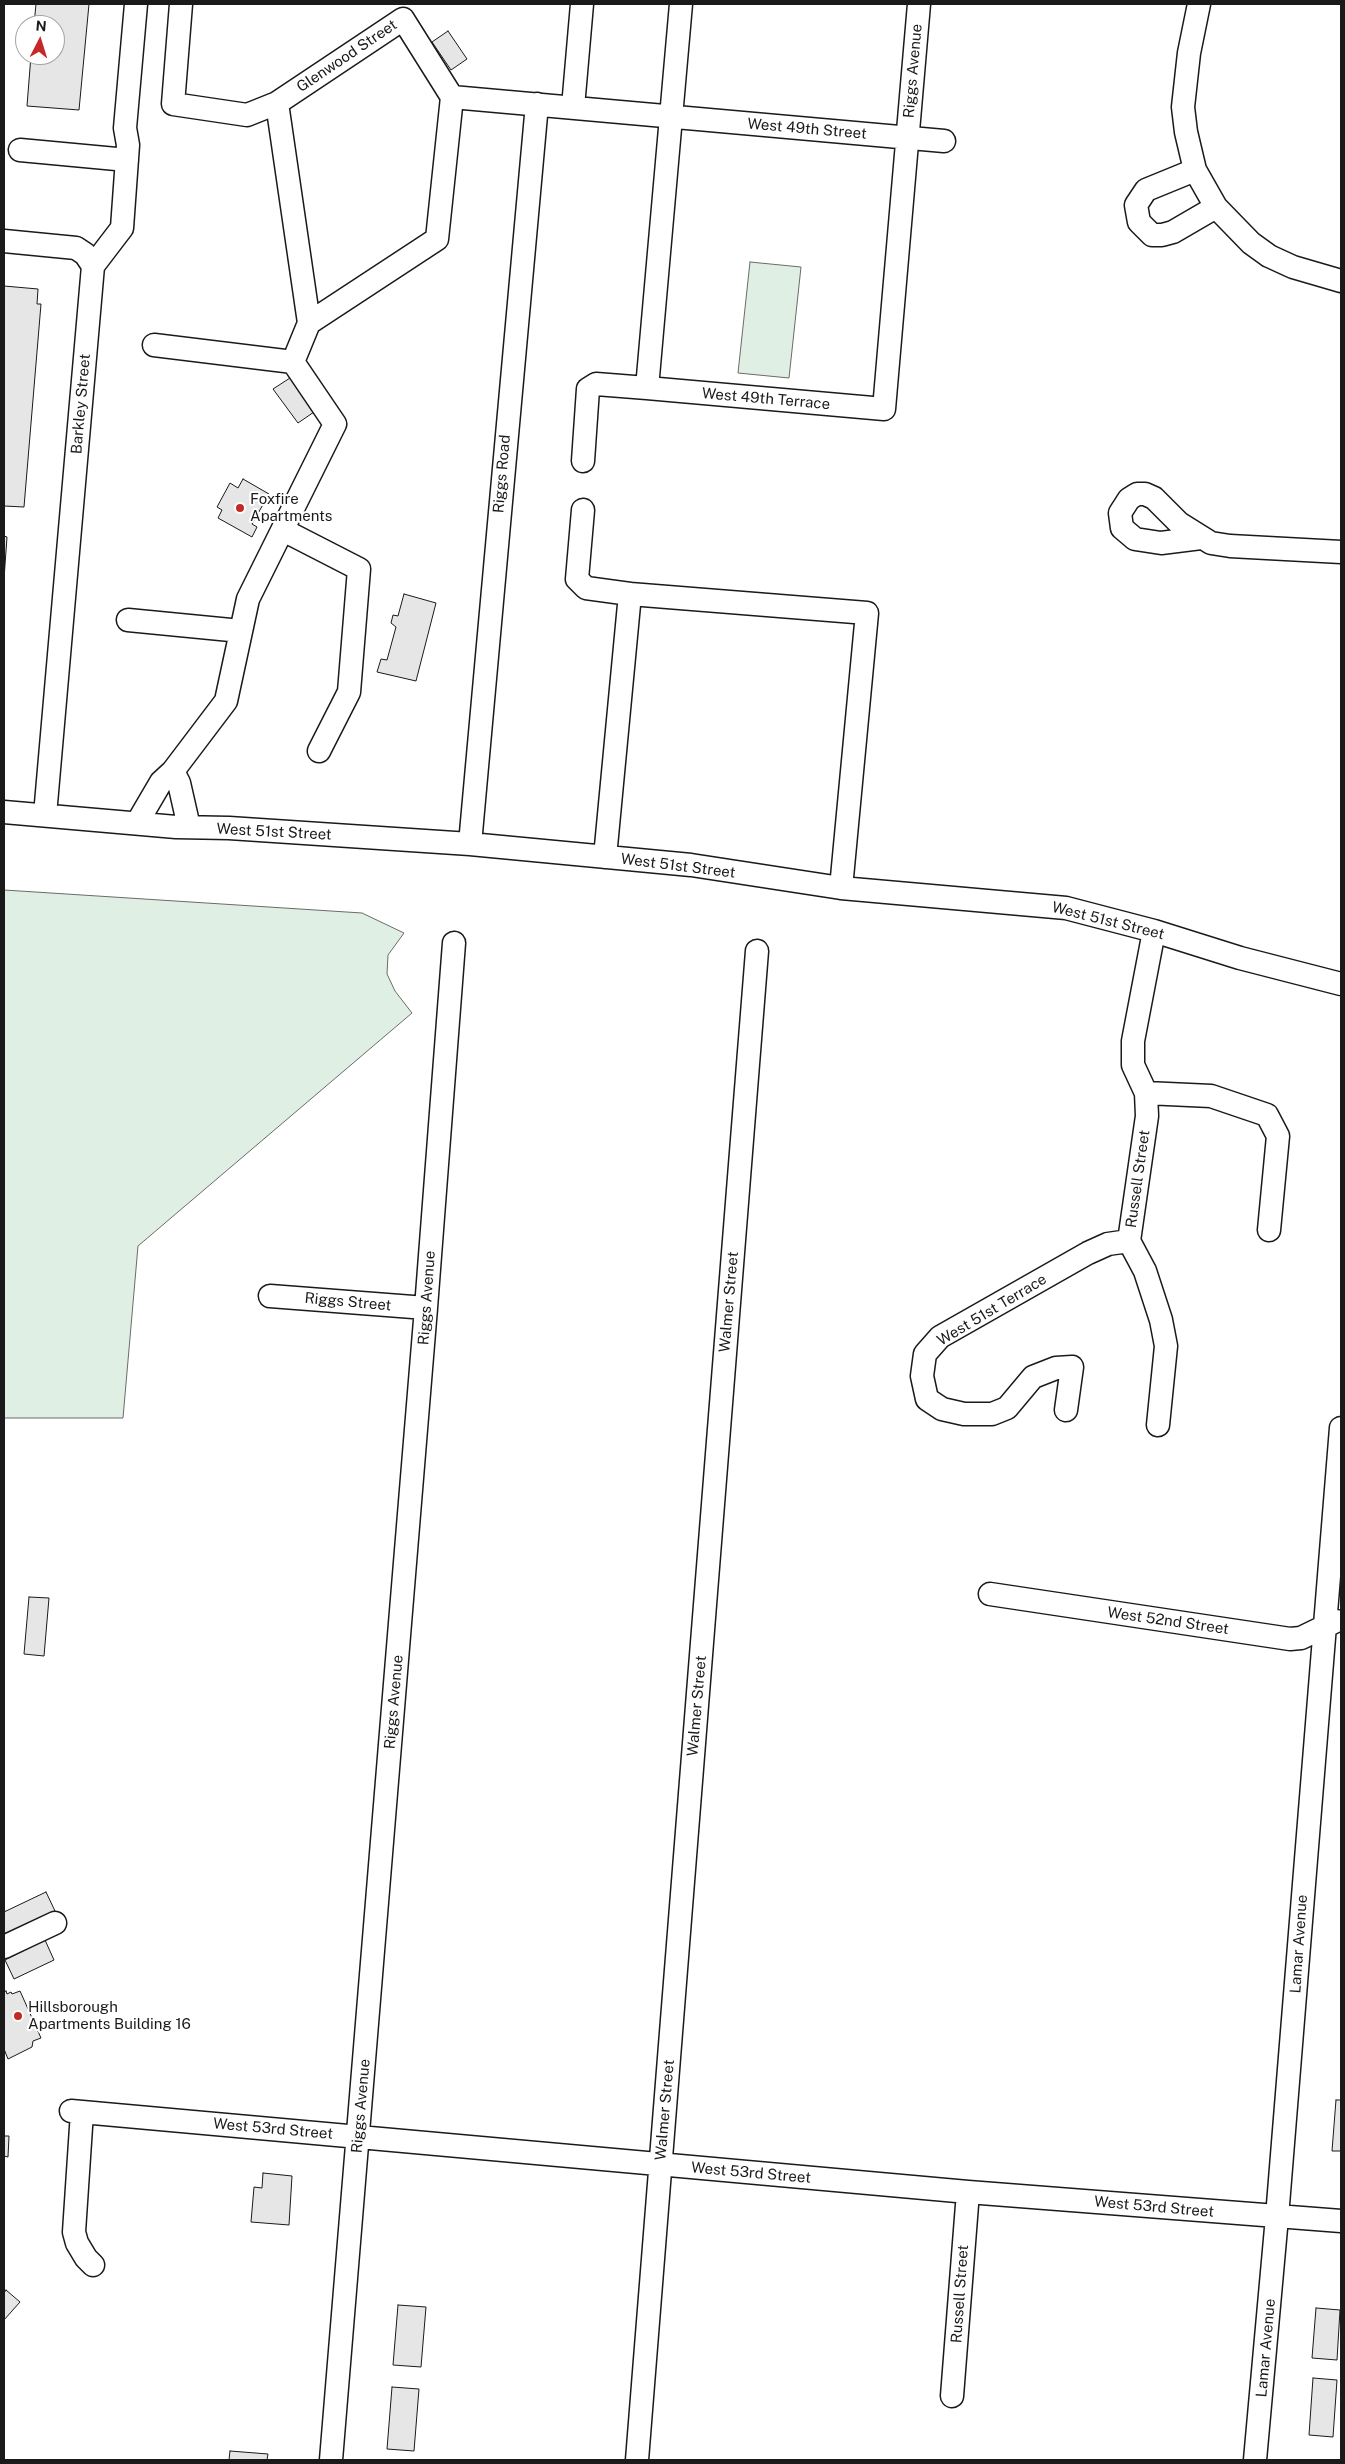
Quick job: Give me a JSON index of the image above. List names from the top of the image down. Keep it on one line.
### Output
{"streets":{"street":["Glenwood Street","Riggs Avenue","West 49th Street","West 49th Terrace","Barkley Street","Riggs Road","West 51st Street","Russell Street","Riggs Street","Walmer Street","West 51st Terrace","West 52nd Street","Lamar Avenue","West 53rd Street"]},"crossings":[["Glenwood Street","West 49th Street"],["Riggs Avenue","West 49th Street"],["Riggs Avenue","West 49th Terrace"],["Riggs Avenue","Riggs Street"],["Riggs Avenue","West 53rd Street"],["West 49th Street","West 49th Terrace"],["West 49th Street","Riggs Road"],["Barkley Street","West 51st Street"],["Riggs Road","West 51st Street"],["West 51st Street","Russell Street"],["Russell Street","West 51st Terrace"],["Russell Street","West 53rd Street"],["Walmer Street","West 53rd Street"],["West 52nd Street","Lamar Avenue"],["Lamar Avenue","West 53rd Street"]],"places":["Foxfire Apartments","Hillsborough Apartments Building 16"],"north":"top"}
